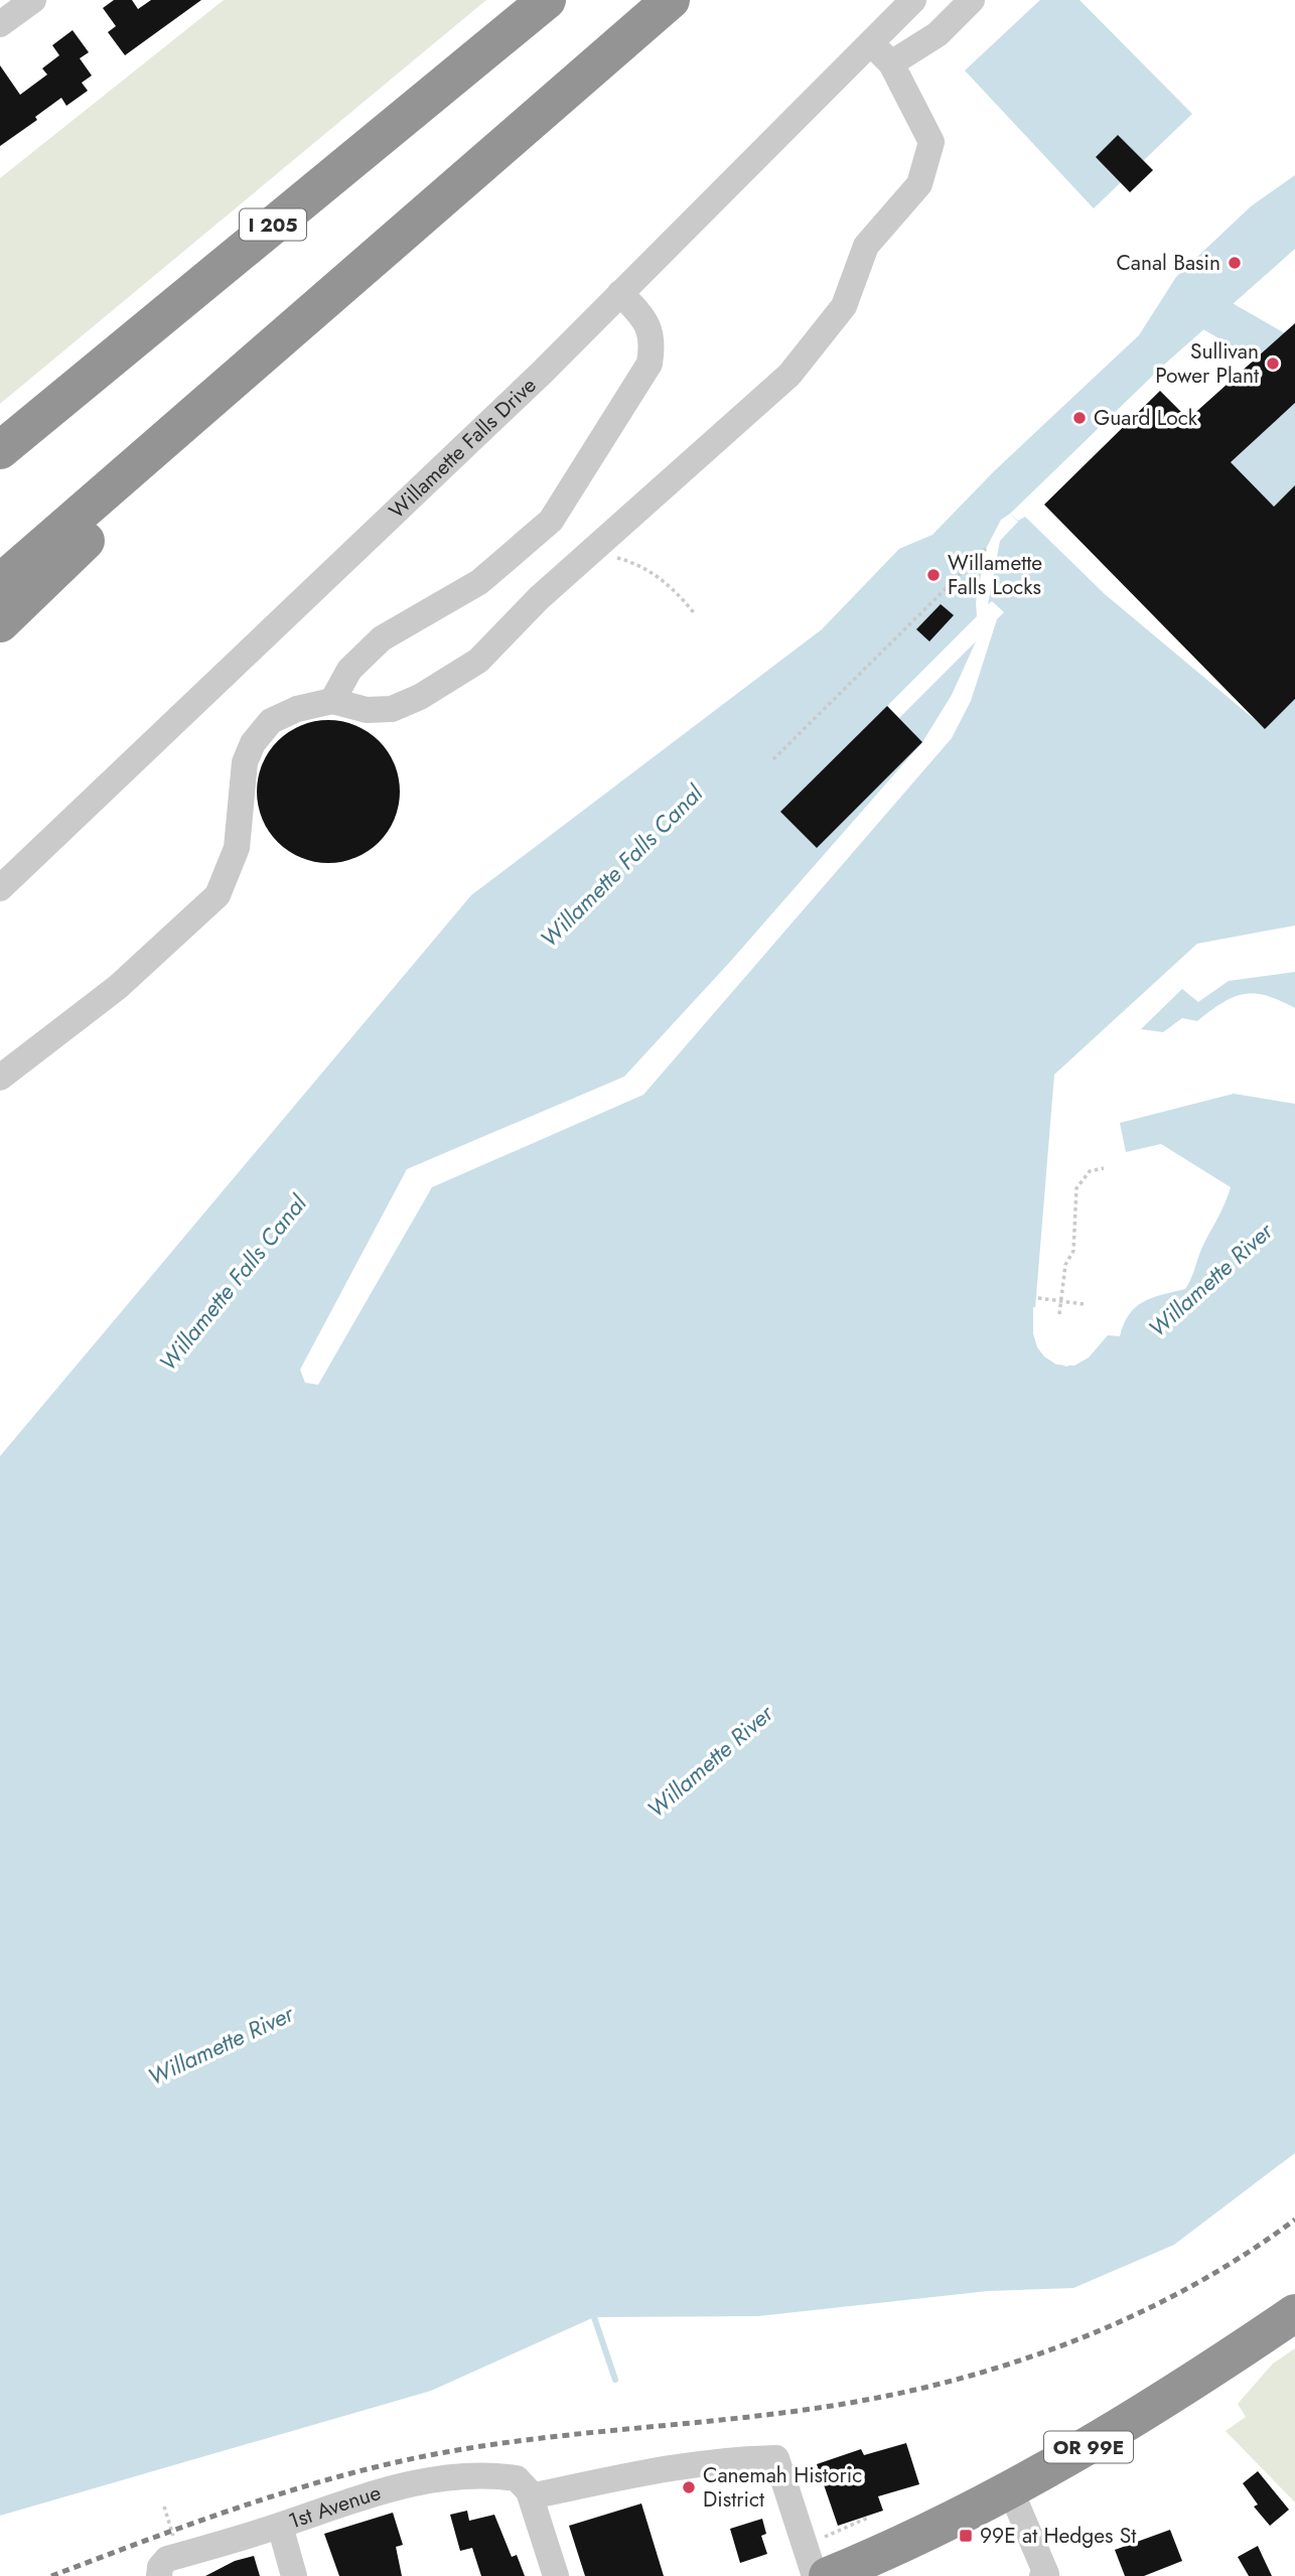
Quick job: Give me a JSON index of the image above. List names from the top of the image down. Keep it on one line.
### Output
{"streets":{"highway":["I 205","OR 99E"],"street":["Willamette Falls Drive","1st Avenue"]},"water":["Willamette Falls Canal","Willamette River"],"places":{"other":["Canal Basin","Sullivan Power Plant","Guard Lock","Willamette Falls Locks","Canemah Historic District"],"transit":["99E at Hedges St"]}}
